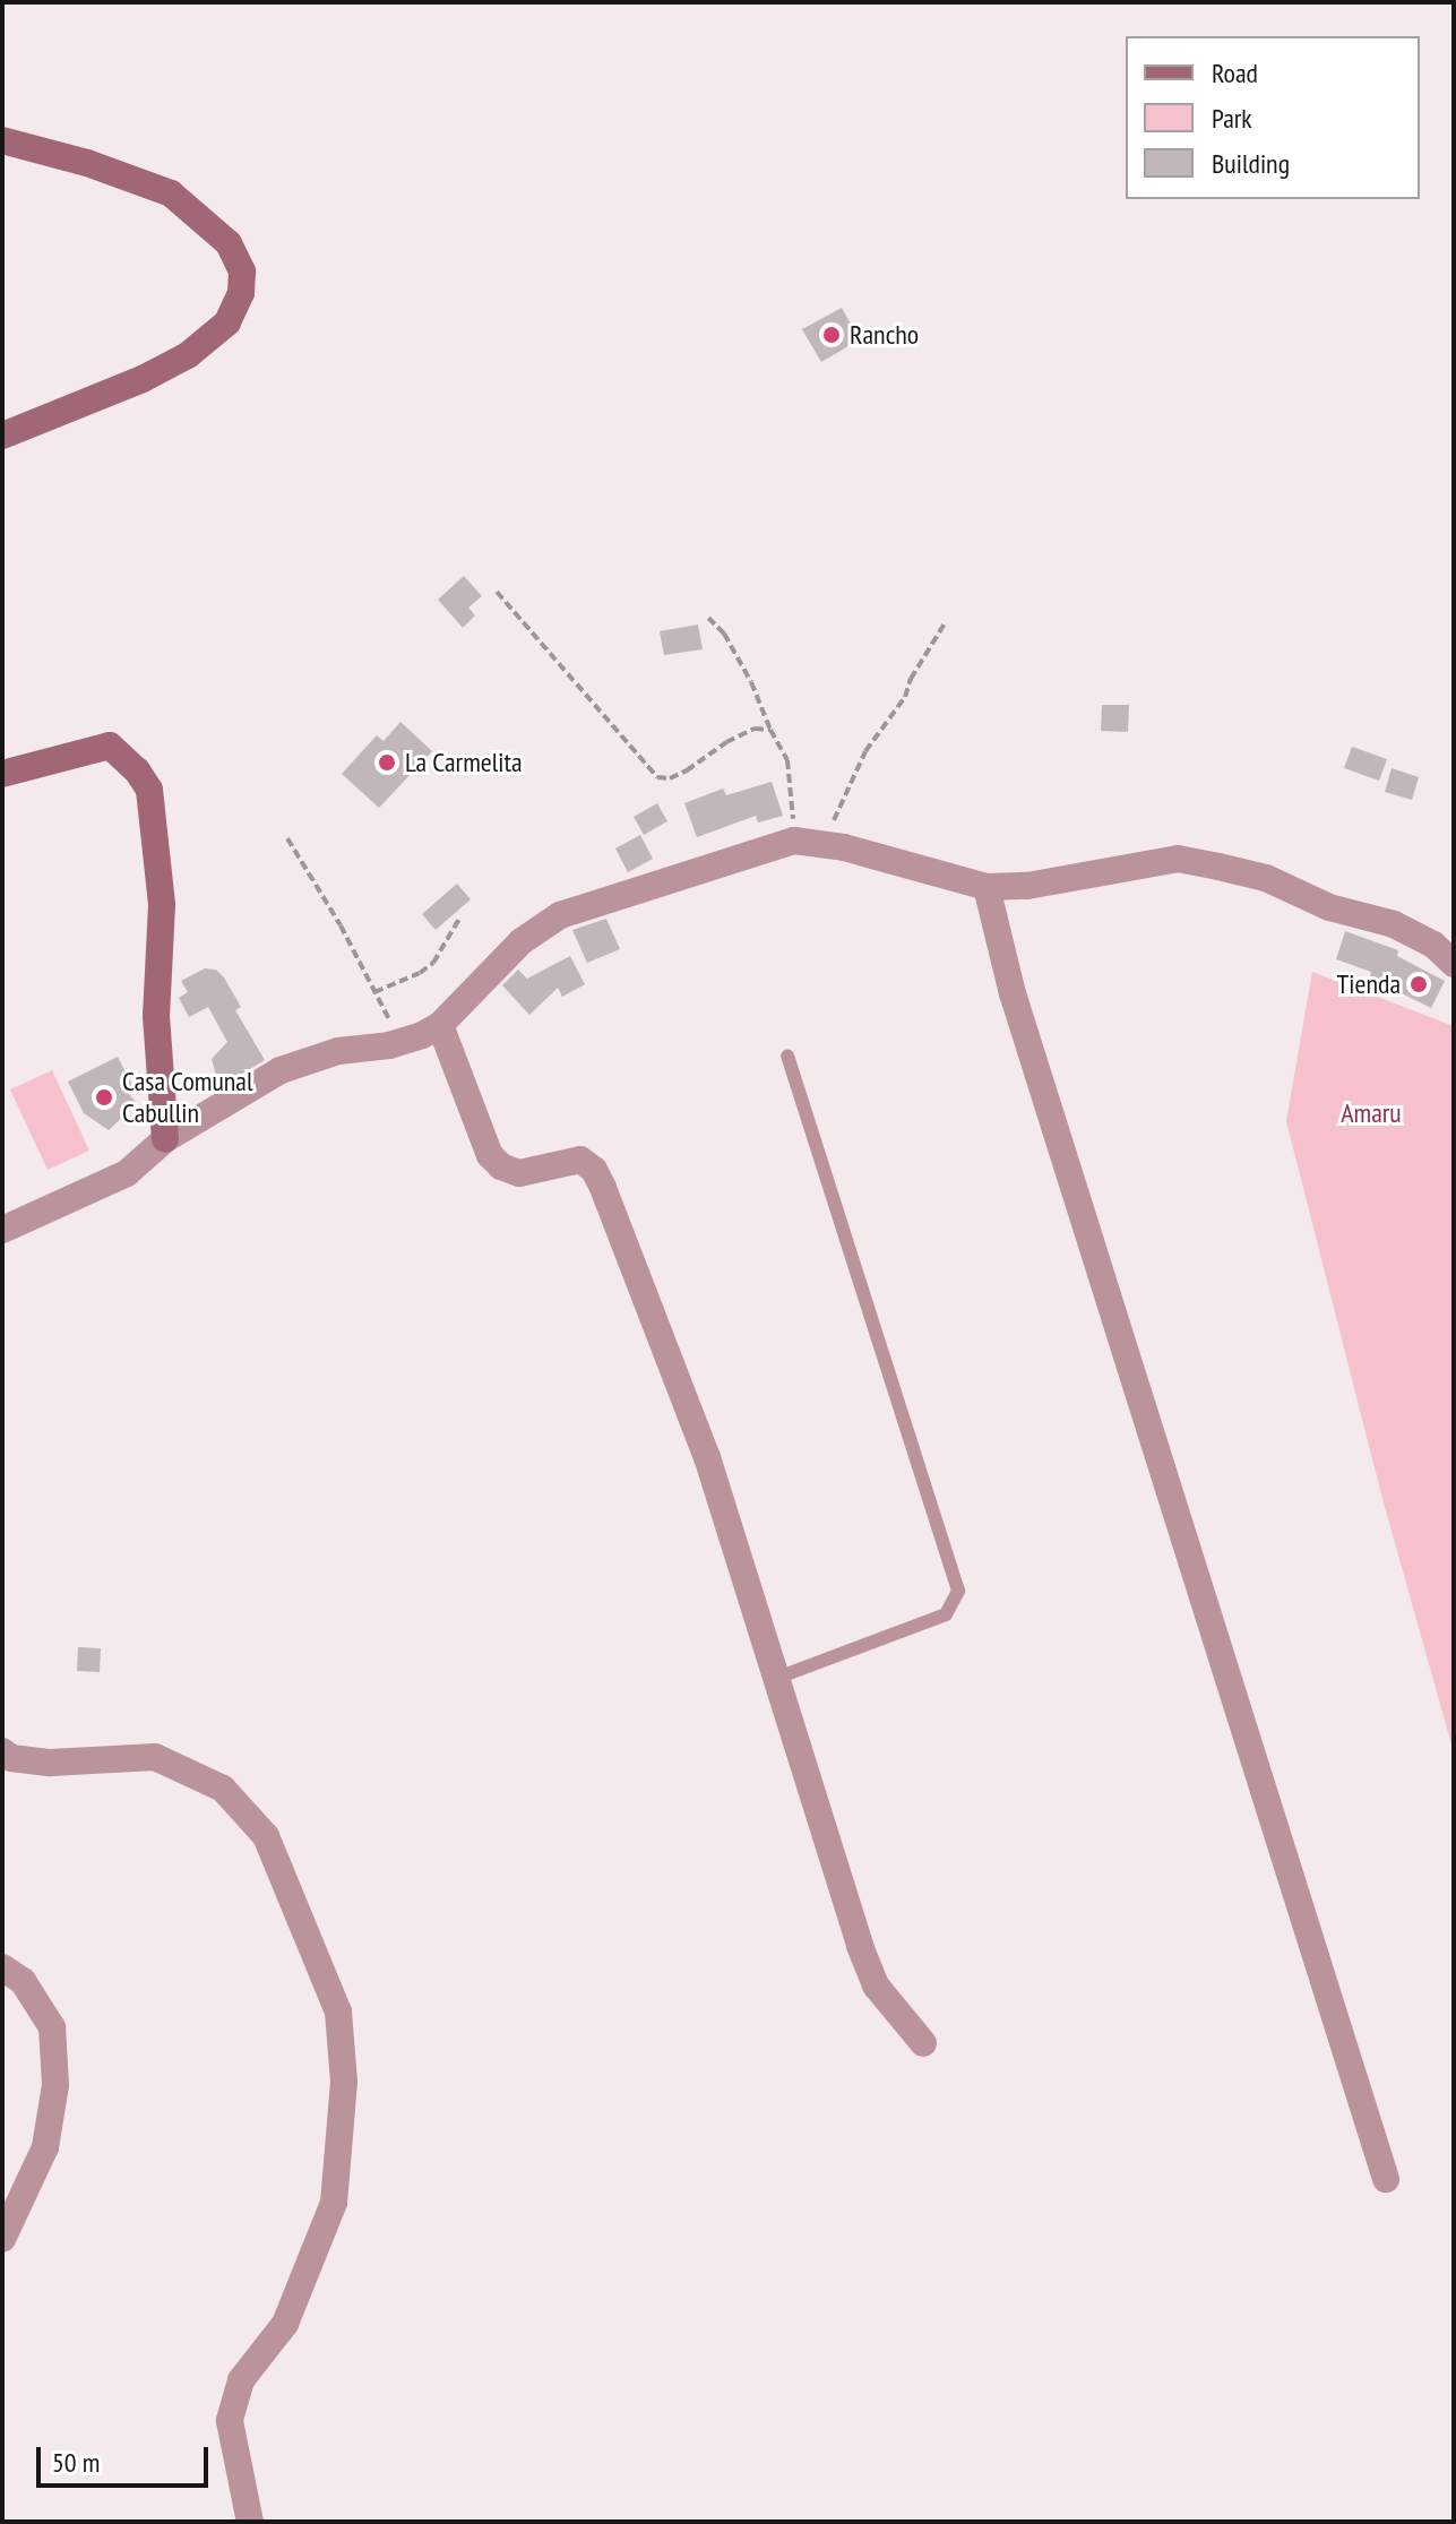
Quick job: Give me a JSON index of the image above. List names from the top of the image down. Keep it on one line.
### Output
{"parks":["Amaru"],"places":["Rancho","La Carmelita","Tienda","Casa Comunal Cabullin"],"legend":["Road","Park","Building"],"scale_bar":"50 m"}
